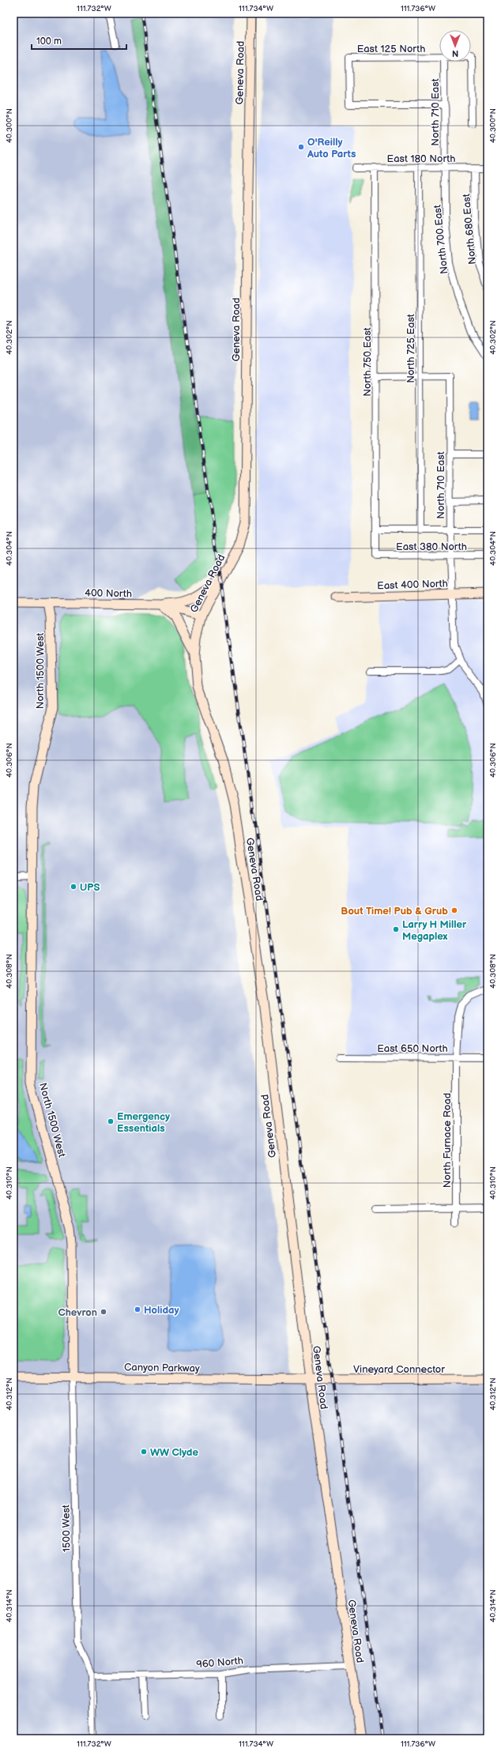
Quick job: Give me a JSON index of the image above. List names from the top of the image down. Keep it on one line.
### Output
{"streets":{"main road":["Geneva Road","East 400 North","400 North","North 1500 West","Canyon Parkway","Vineyard Connector"],"street":["East 125 North","North 710 East","East 180 North","North 680 East","North 700 East","North 725 East","North 750 East","East 380 North","East 650 North","North Furnace Road","1500 West","960 North"]},"crossings":[["East 125 North","North 710 East"],["Geneva Road","400 North"],["Geneva Road","Canyon Parkway"],["Geneva Road","Vineyard Connector"],["Geneva Road","960 North"],["North 710 East","East 180 North"],["North 710 East","North 700 East"],["North 710 East","North 725 East"],["North 710 East","East 380 North"],["North 710 East","East 400 North"],["East 180 North","North 680 East"],["East 180 North","North 700 East"],["East 180 North","North 725 East"],["East 180 North","North 750 East"],["North 750 East","East 380 North"],["400 North","North 1500 West"],["North 1500 West","Canyon Parkway"],["North 1500 West","1500 West"],["East 650 North","North Furnace Road"],["Canyon Parkway","Vineyard Connector"],["Canyon Parkway","1500 West"],["1500 West","960 North"]],"places":["O'Reilly Auto Parts","UPS","Bout Time! Pub & Grub","Larry H Miller Megaplex","Emergency Essentials","Holiday","Chevron","WW Clyde"],"scale_bar":"100 m","north":"bottom","coordinates":["111.732°W","111.734°W","111.736°W","40.300°N","40.302°N","40.304°N","40.306°N","40.308°N","40.310°N","40.312°N","40.314°N"]}
